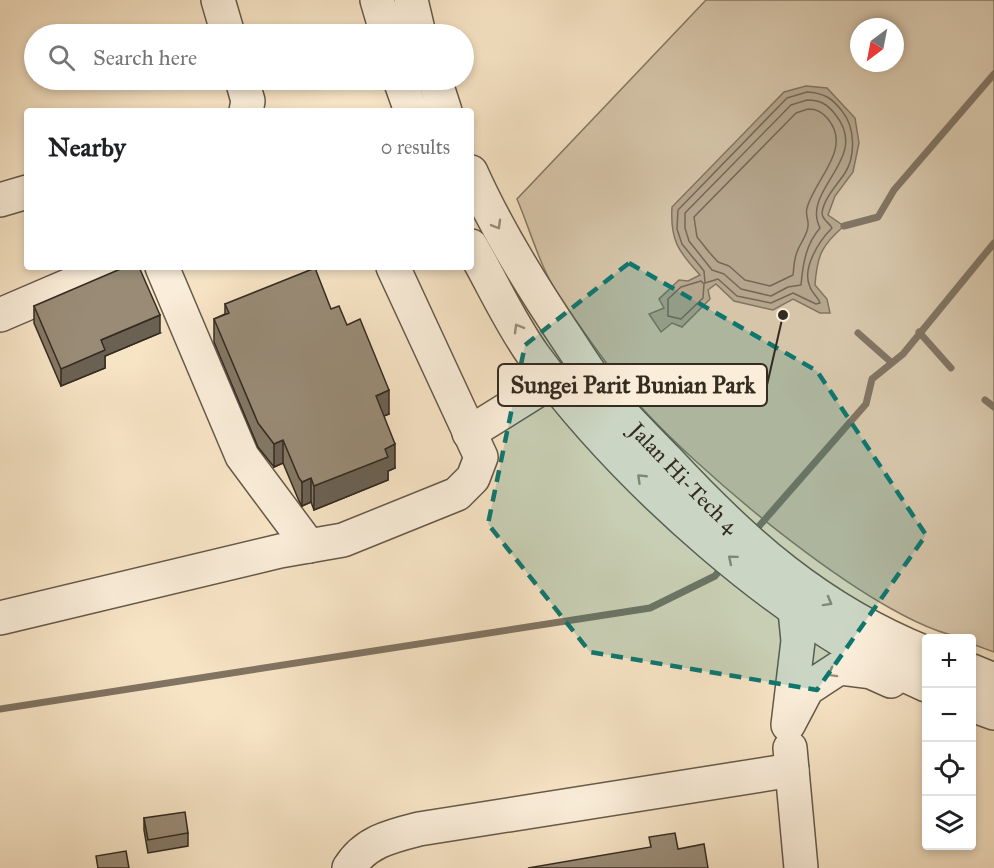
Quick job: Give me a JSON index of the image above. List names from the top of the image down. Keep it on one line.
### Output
{"streets":{"street":["Jalan Hi-Tech 4"]},"places":["Sungei Parit Bunian Park"],"north":"bottom left","page":{"search":"Search here","heading":["Nearby","0 results"],"map_buttons":["+","−"]}}
